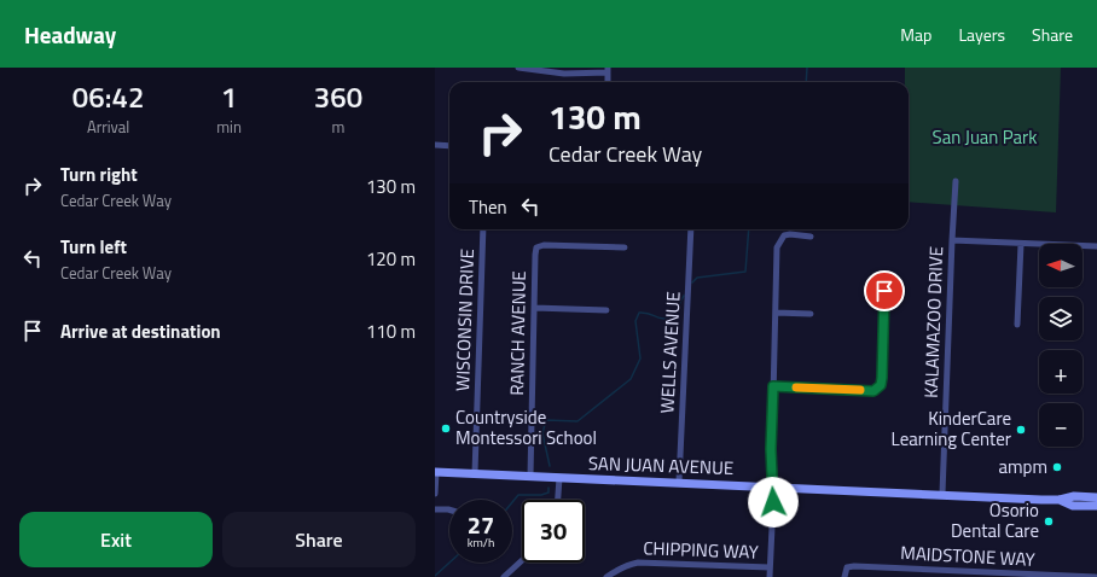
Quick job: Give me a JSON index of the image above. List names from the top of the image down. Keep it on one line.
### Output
{"streets":{"main road":["SAN JUAN AVENUE"],"street":["WISCONSIN DRIVE","KALAMAZOO DRIVE","RANCH AVENUE","WELLS AVENUE","CHIPPING WAY","MAIDSTONE WAY"]},"crossings":[["WISCONSIN DRIVE","SAN JUAN AVENUE"],["KALAMAZOO DRIVE","SAN JUAN AVENUE"],["RANCH AVENUE","SAN JUAN AVENUE"],["WELLS AVENUE","SAN JUAN AVENUE"]],"parks":["San Juan Park"],"places":["Countryside Montessori School","KinderCare Learning Center","ampm","Osorio Dental Care"],"north":"left","page":{"header":"Headway","nav":["Map","Layers","Share"],"eta":["06:42","Arrival","1","min","360","m"],"turn":["130 m","Cedar Creek Way"],"list":[{"name":"Turn right","note":"Cedar Creek Way","value":"130 m"},{"name":"Turn left","note":"Cedar Creek Way","value":"120 m"},{"name":"Arrive at destination","value":"110 m"}],"then":"Then","map_buttons":["+","−"],"speed":"27 km/h","limit":"30","buttons":["Exit","Share"]}}
